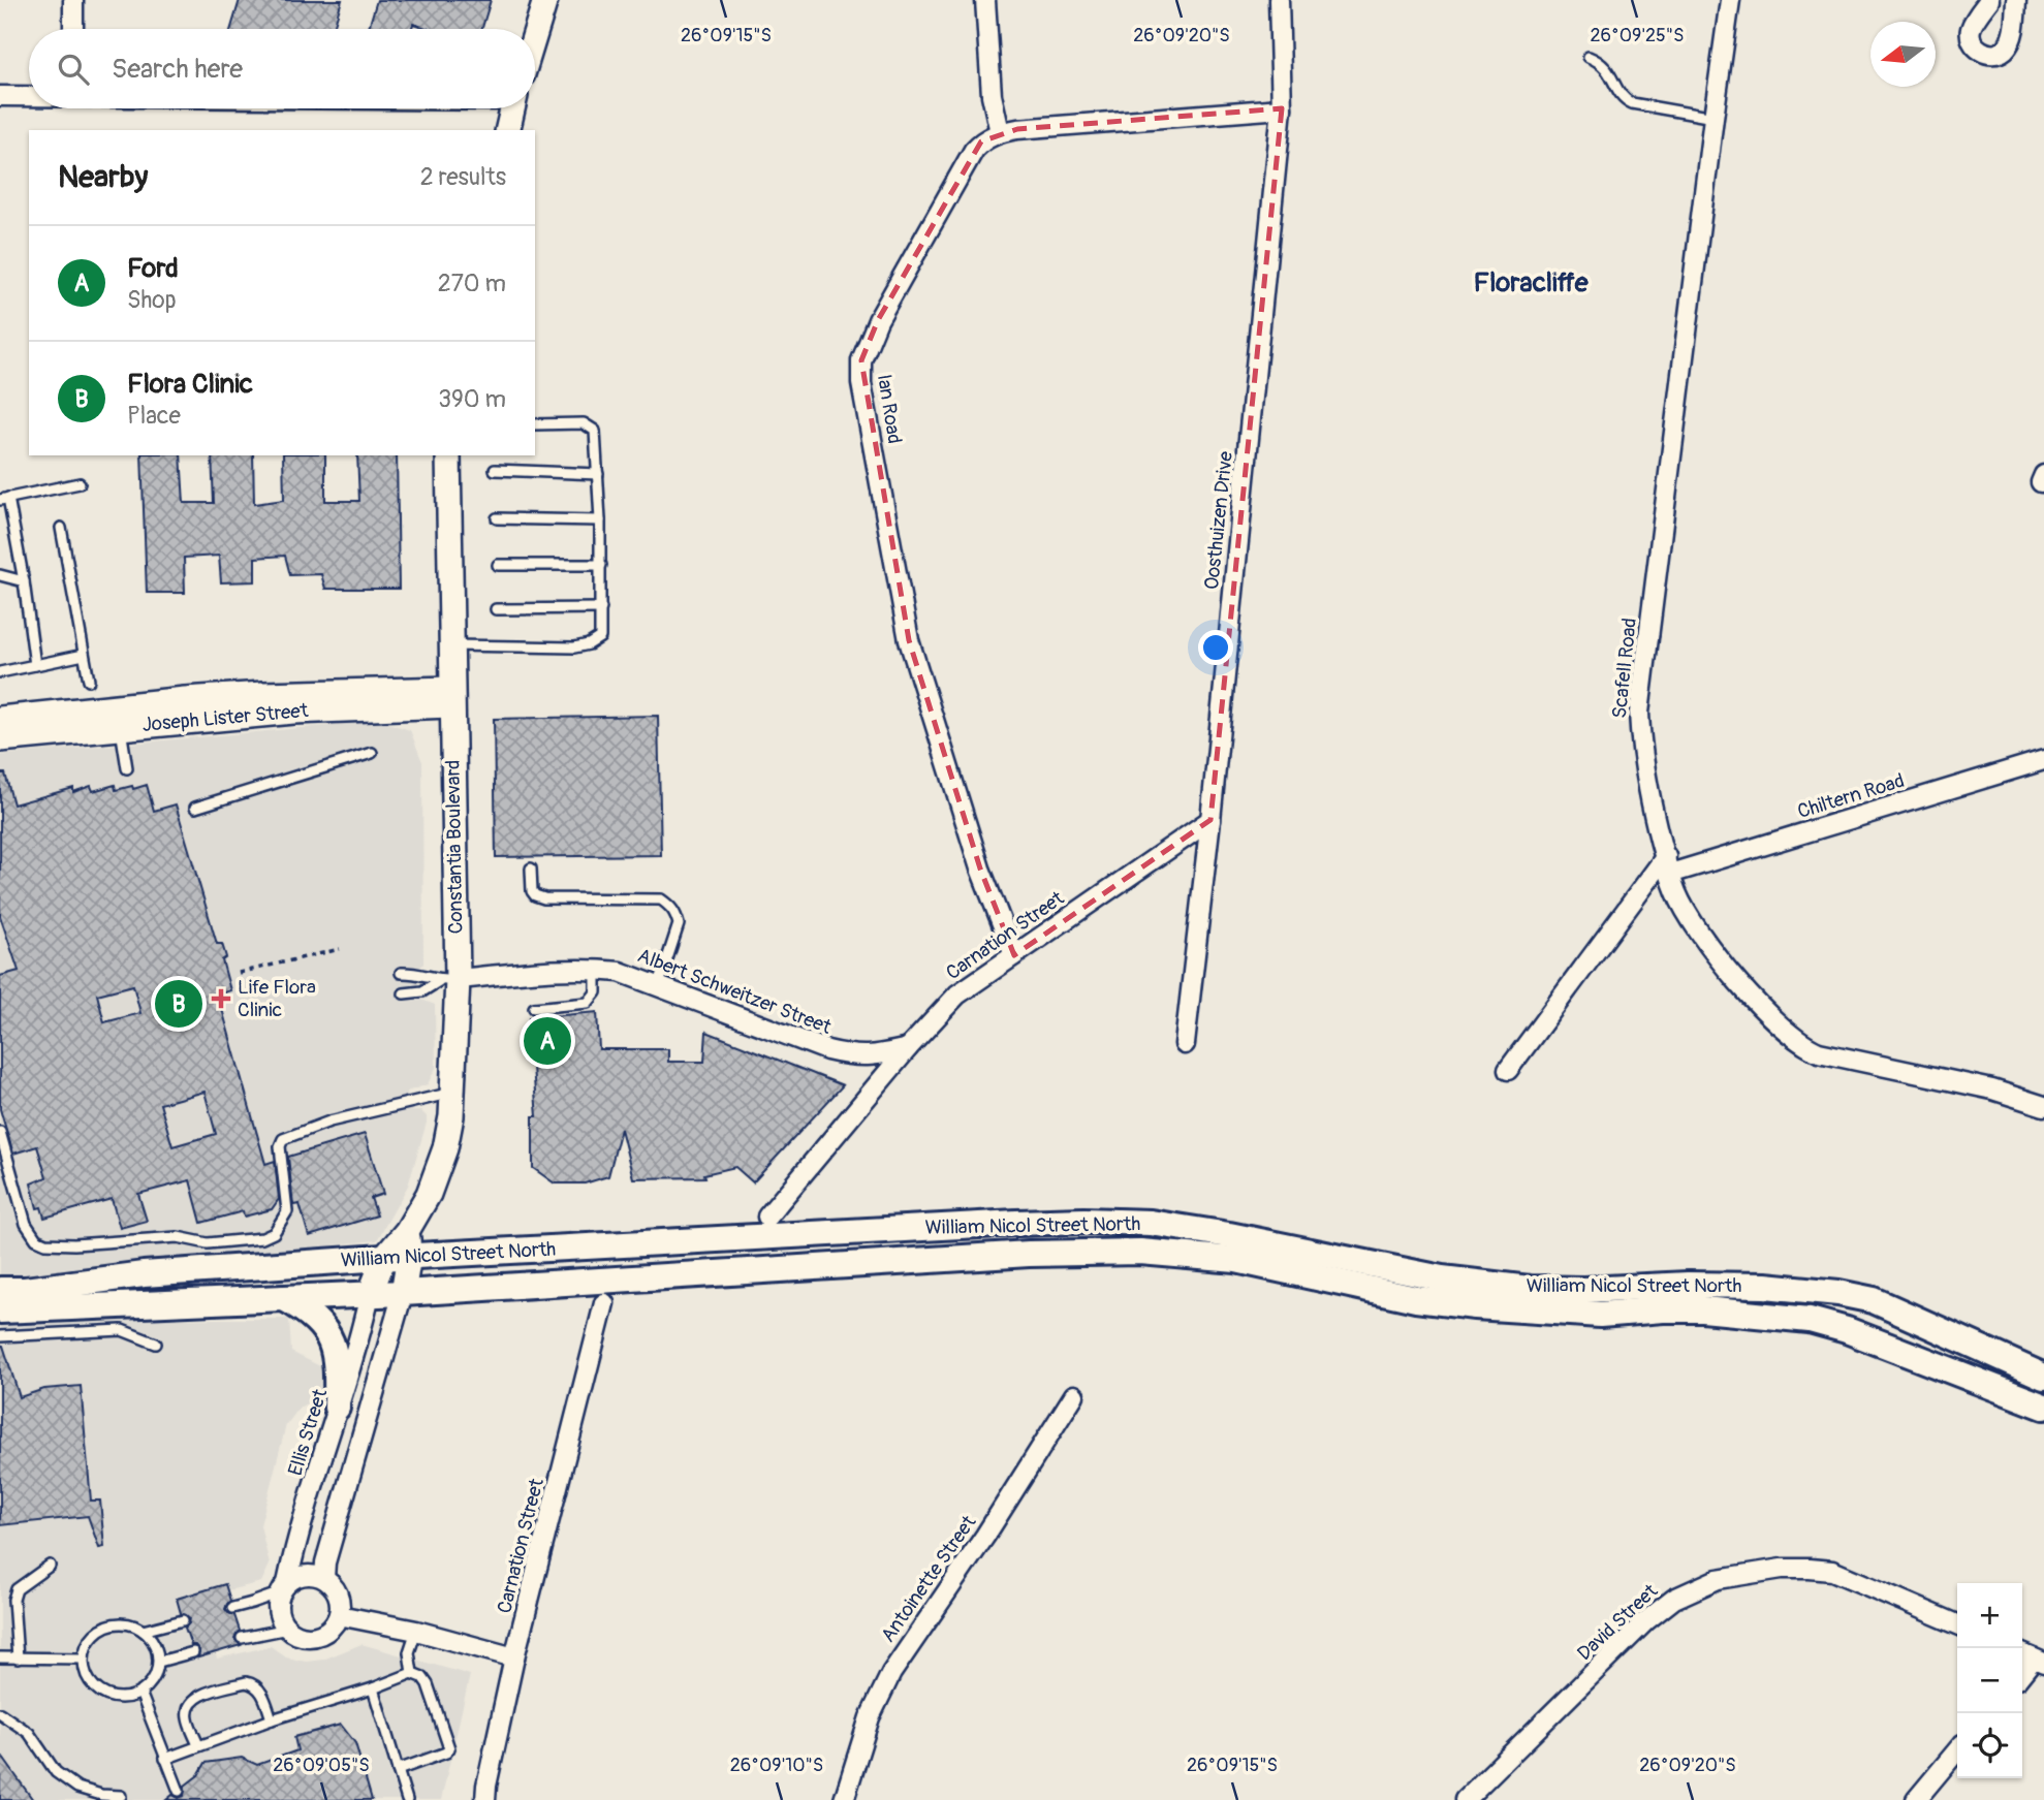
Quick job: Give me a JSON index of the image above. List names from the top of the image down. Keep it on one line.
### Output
{"streets":{"main road":["William Nicol Street North"],"street":["Ian Road","Oosthuizen Drive","Scafell Road","Joseph Lister Street","Chiltern Road","Constantia Boulevard","Carnation Street","Albert Schweitzer Street","Ellis Street","Antoinette Street","David Street"]},"crossings":[["Ian Road","Carnation Street"],["Oosthuizen Drive","Carnation Street"],["Scafell Road","Chiltern Road"],["Joseph Lister Street","Constantia Boulevard"],["Constantia Boulevard","Albert Schweitzer Street"],["Constantia Boulevard","William Nicol Street North"],["Constantia Boulevard","Ellis Street"],["Carnation Street","Albert Schweitzer Street"],["William Nicol Street North","Ellis Street"]],"districts":["Floracliffe"],"places":{"health":["Life Flora Clinic"]},"north":"left","page":{"search":"Search here","heading":["Nearby","2 results"],"list":[{"mark":"A","name":"Ford","note":"Shop","value":"270 m"},{"mark":"B","name":"Flora Clinic","note":"Place","value":"390 m"}],"pins":["B","A"],"map_buttons":["+","−"]},"coordinates":["26°09'15\"S","26°09'20\"S","26°09'25\"S","26°09'05\"S","26°09'10\"S"]}
